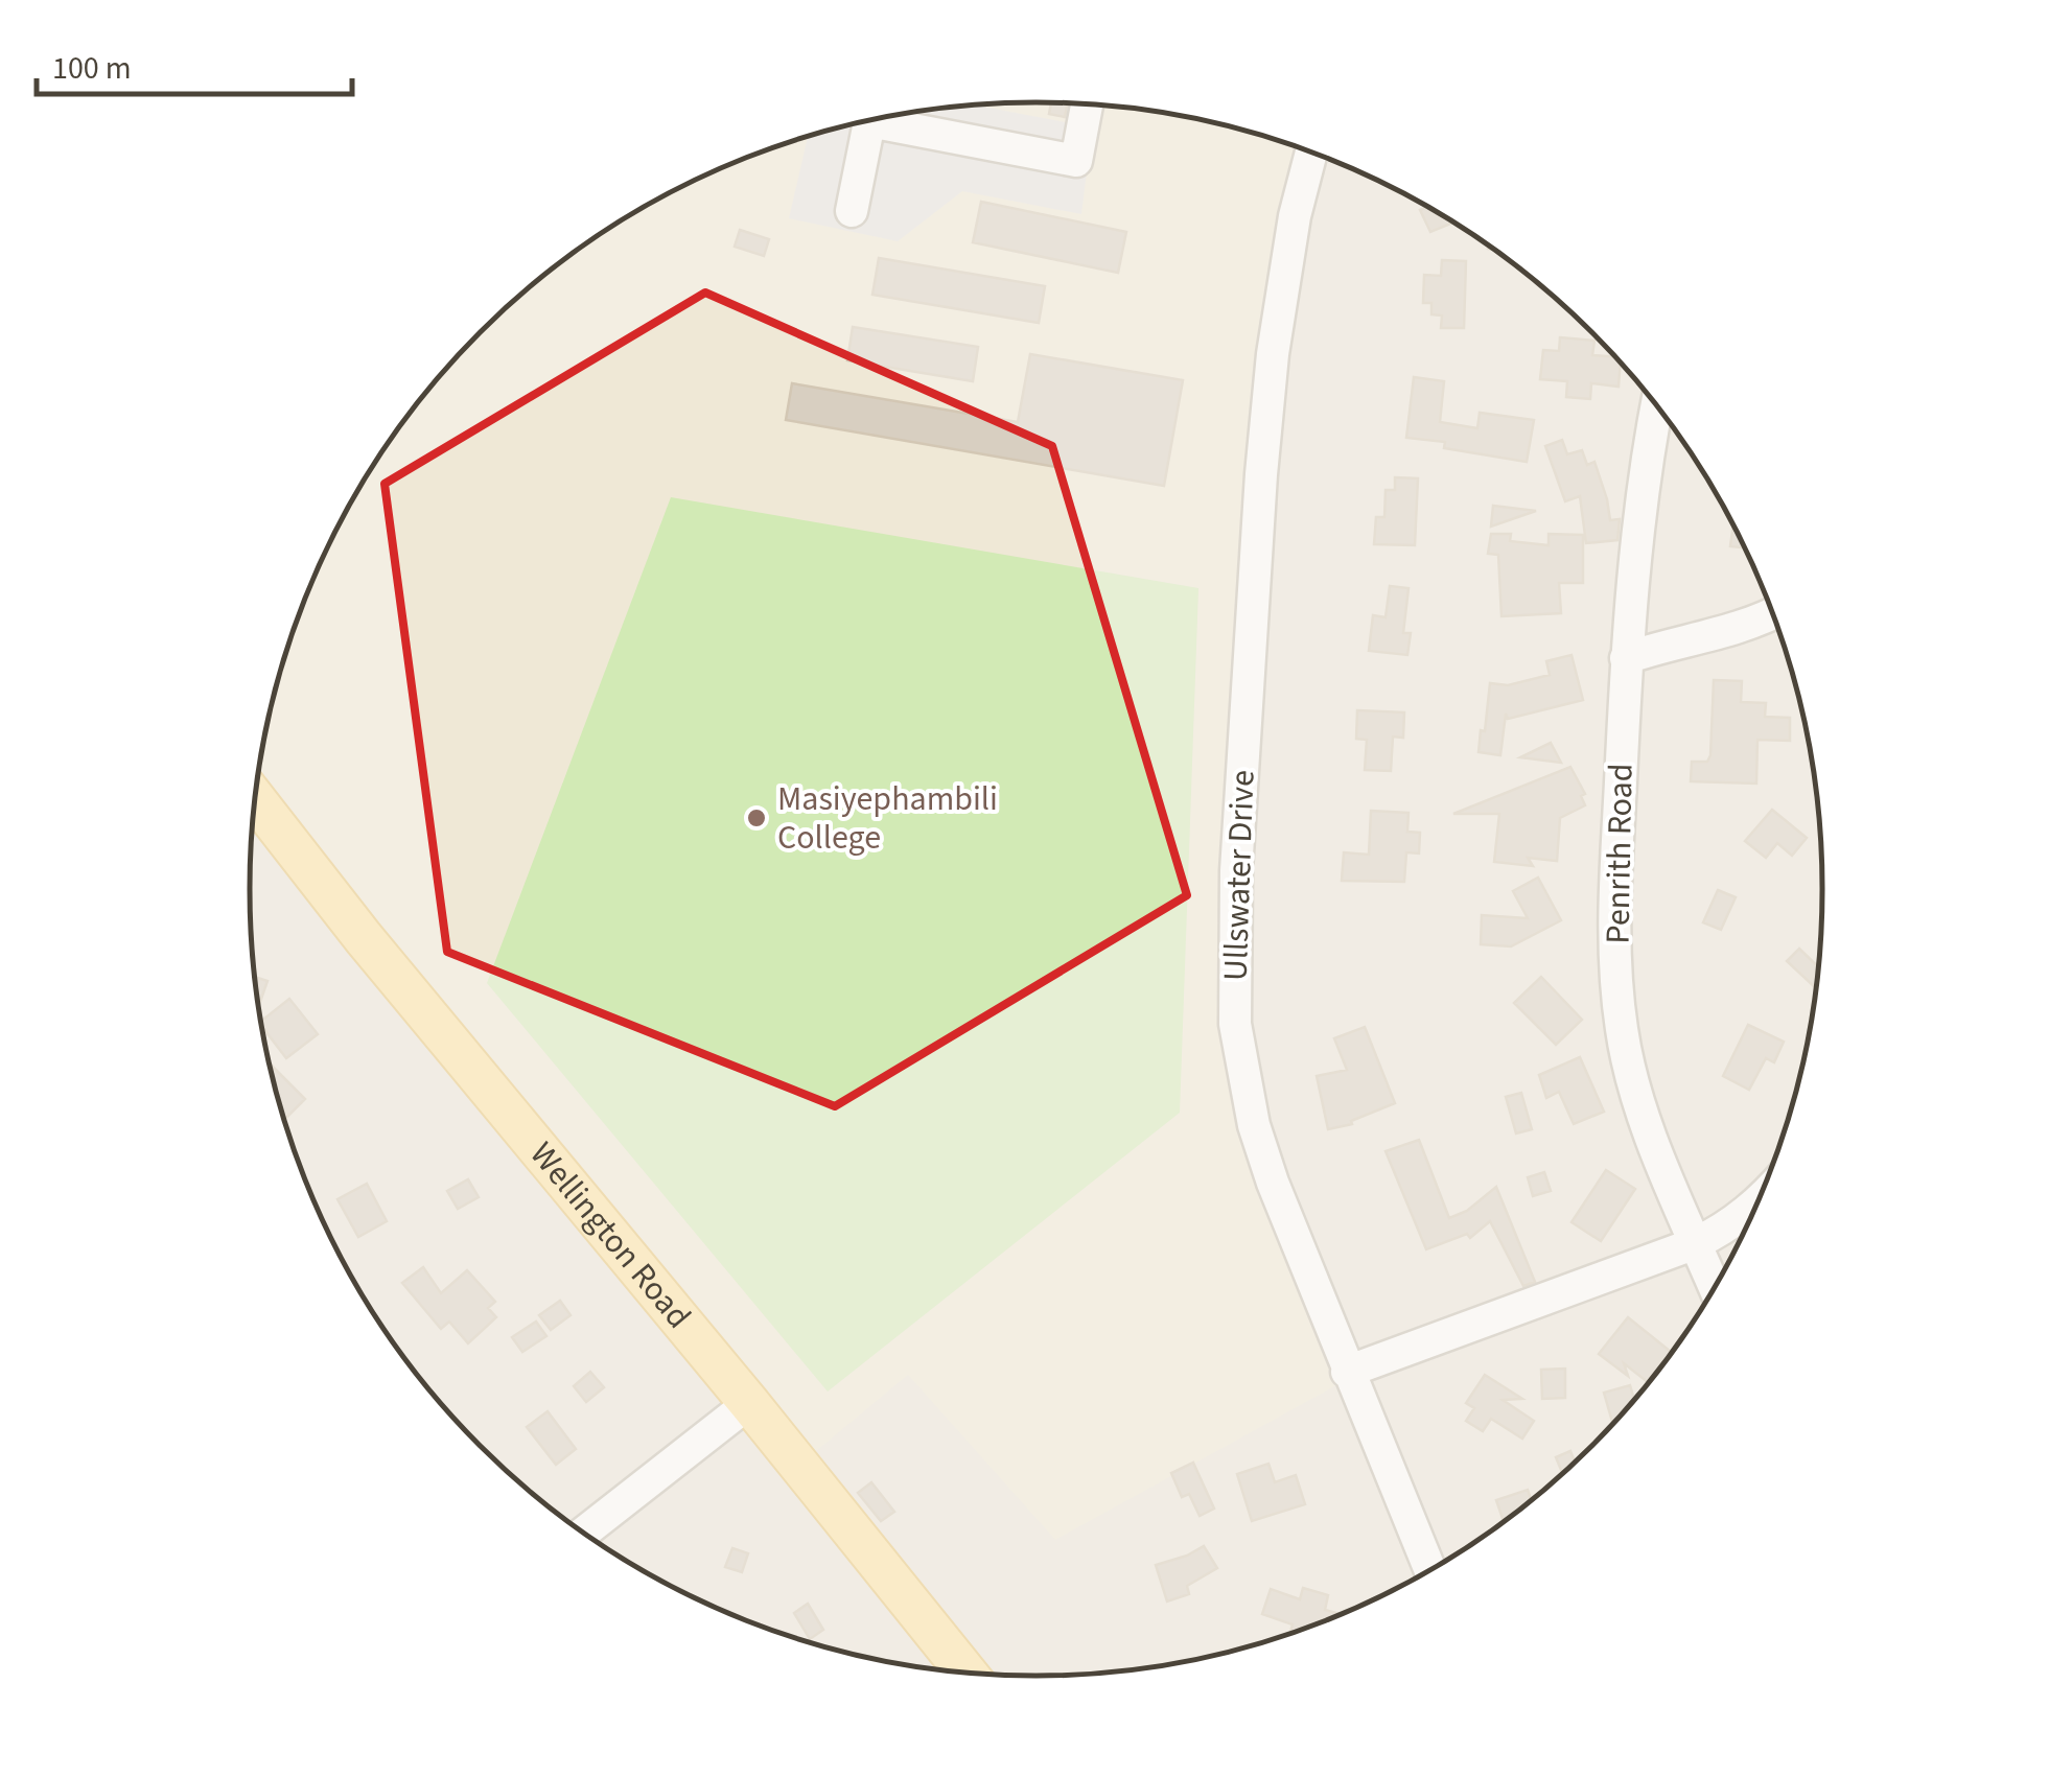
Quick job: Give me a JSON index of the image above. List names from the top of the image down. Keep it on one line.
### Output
{"streets":{"main road":["Wellington Road"],"street":["Penrith Road","Ullswater Drive"]},"places":["Masiyephambili College"],"scale_bar":"100 m"}
